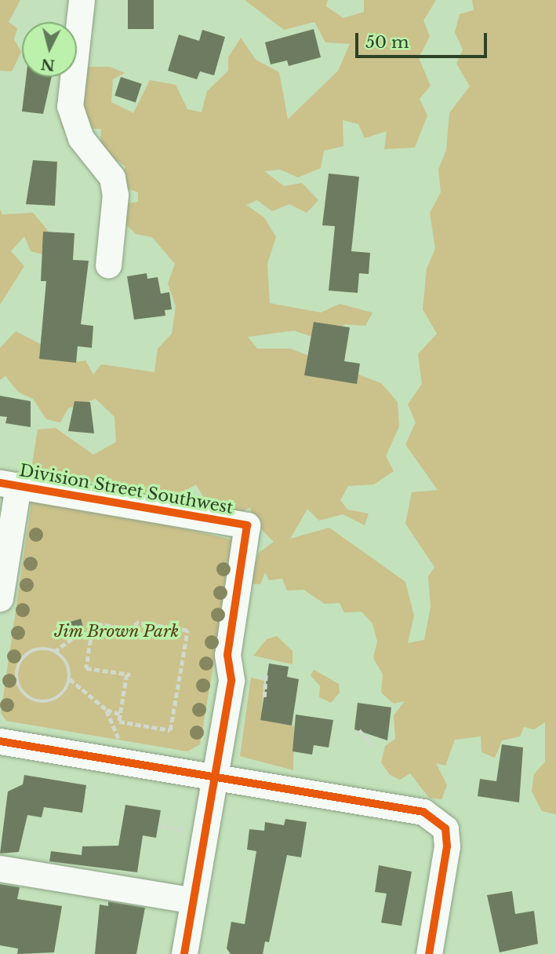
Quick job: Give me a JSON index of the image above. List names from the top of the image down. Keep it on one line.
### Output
{"streets":{"street":["Division Street Southwest"]},"parks":["Jim Brown Park"],"scale_bar":"50 m","north":"bottom"}
